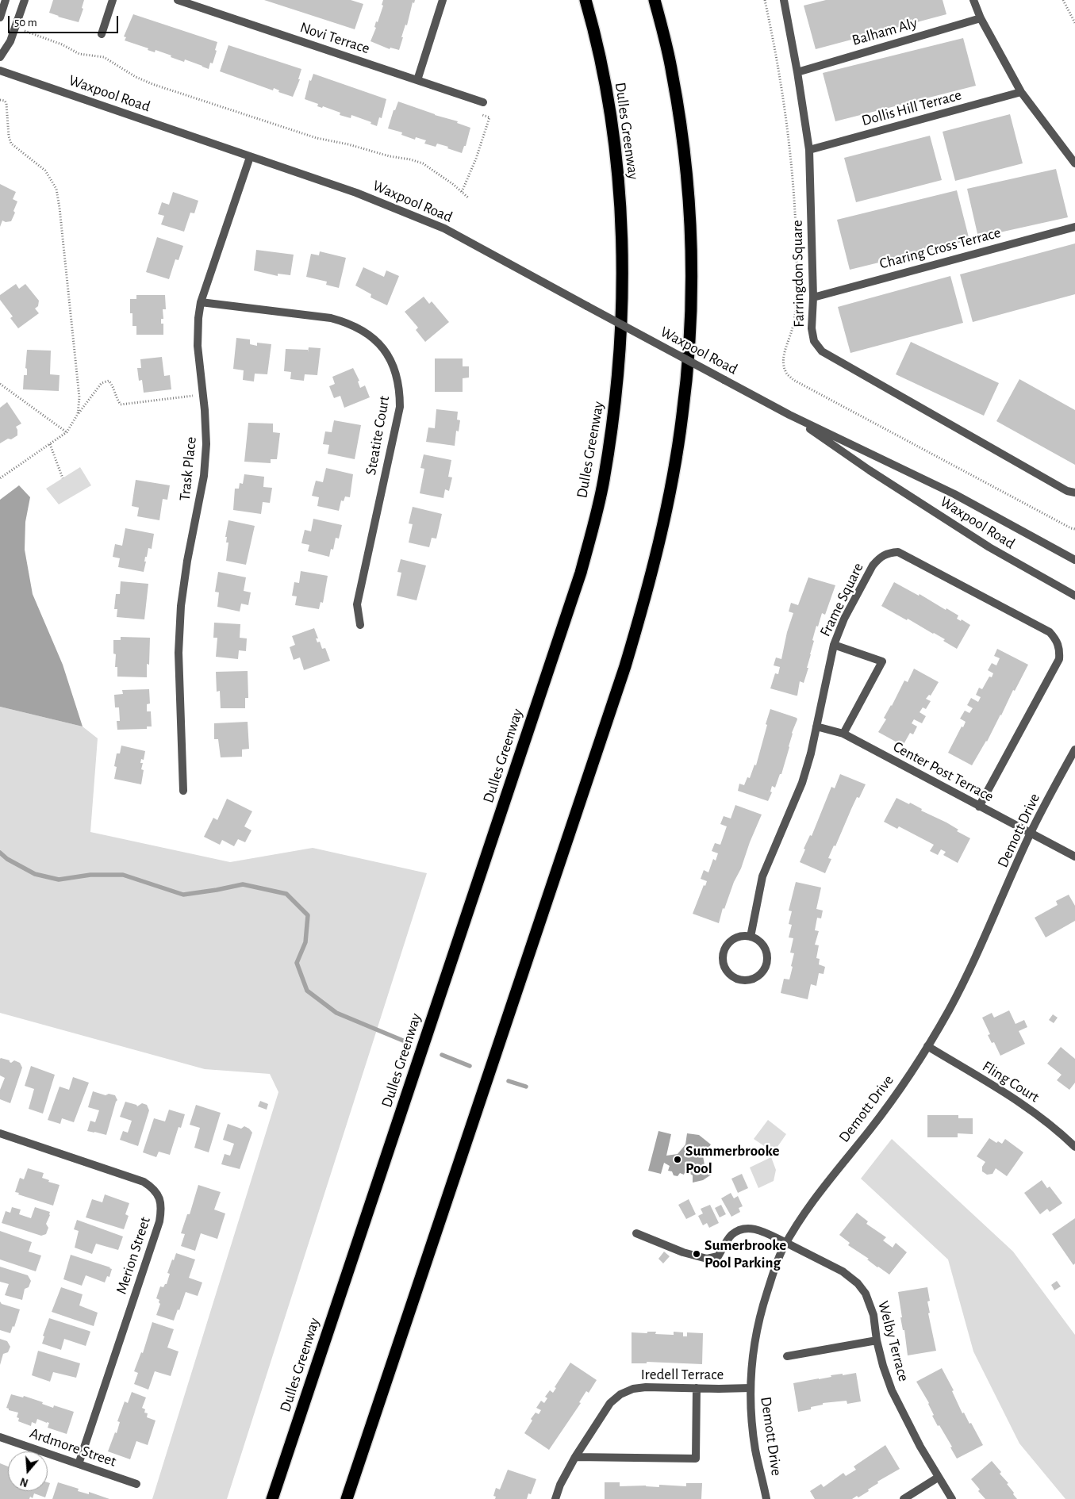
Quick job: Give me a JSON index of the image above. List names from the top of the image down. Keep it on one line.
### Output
{"streets":{"highway":["Dulles Greenway"],"street":["Balham Aly","Novi Terrace","Waxpool Road","Dollis Hill Terrace","Charing Cross Terrace","Farringdon Square","Steatite Court","Trask Place","Frame Square","Center Post Terrace","Demott Drive","Fling Court","Merion Street","Welby Terrace","Iredell Terrace","Ardmore Street"]},"crossings":[["Balham Aly","Farringdon Square"],["Waxpool Road","Trask Place"],["Dollis Hill Terrace","Farringdon Square"],["Charing Cross Terrace","Farringdon Square"],["Steatite Court","Trask Place"],["Frame Square","Center Post Terrace"],["Center Post Terrace","Demott Drive"],["Demott Drive","Fling Court"],["Demott Drive","Welby Terrace"],["Demott Drive","Iredell Terrace"],["Merion Street","Ardmore Street"]],"places":["Summerbrooke Pool","Sumerbrooke Pool Parking"],"scale_bar":"50 m","north":"bottom"}
